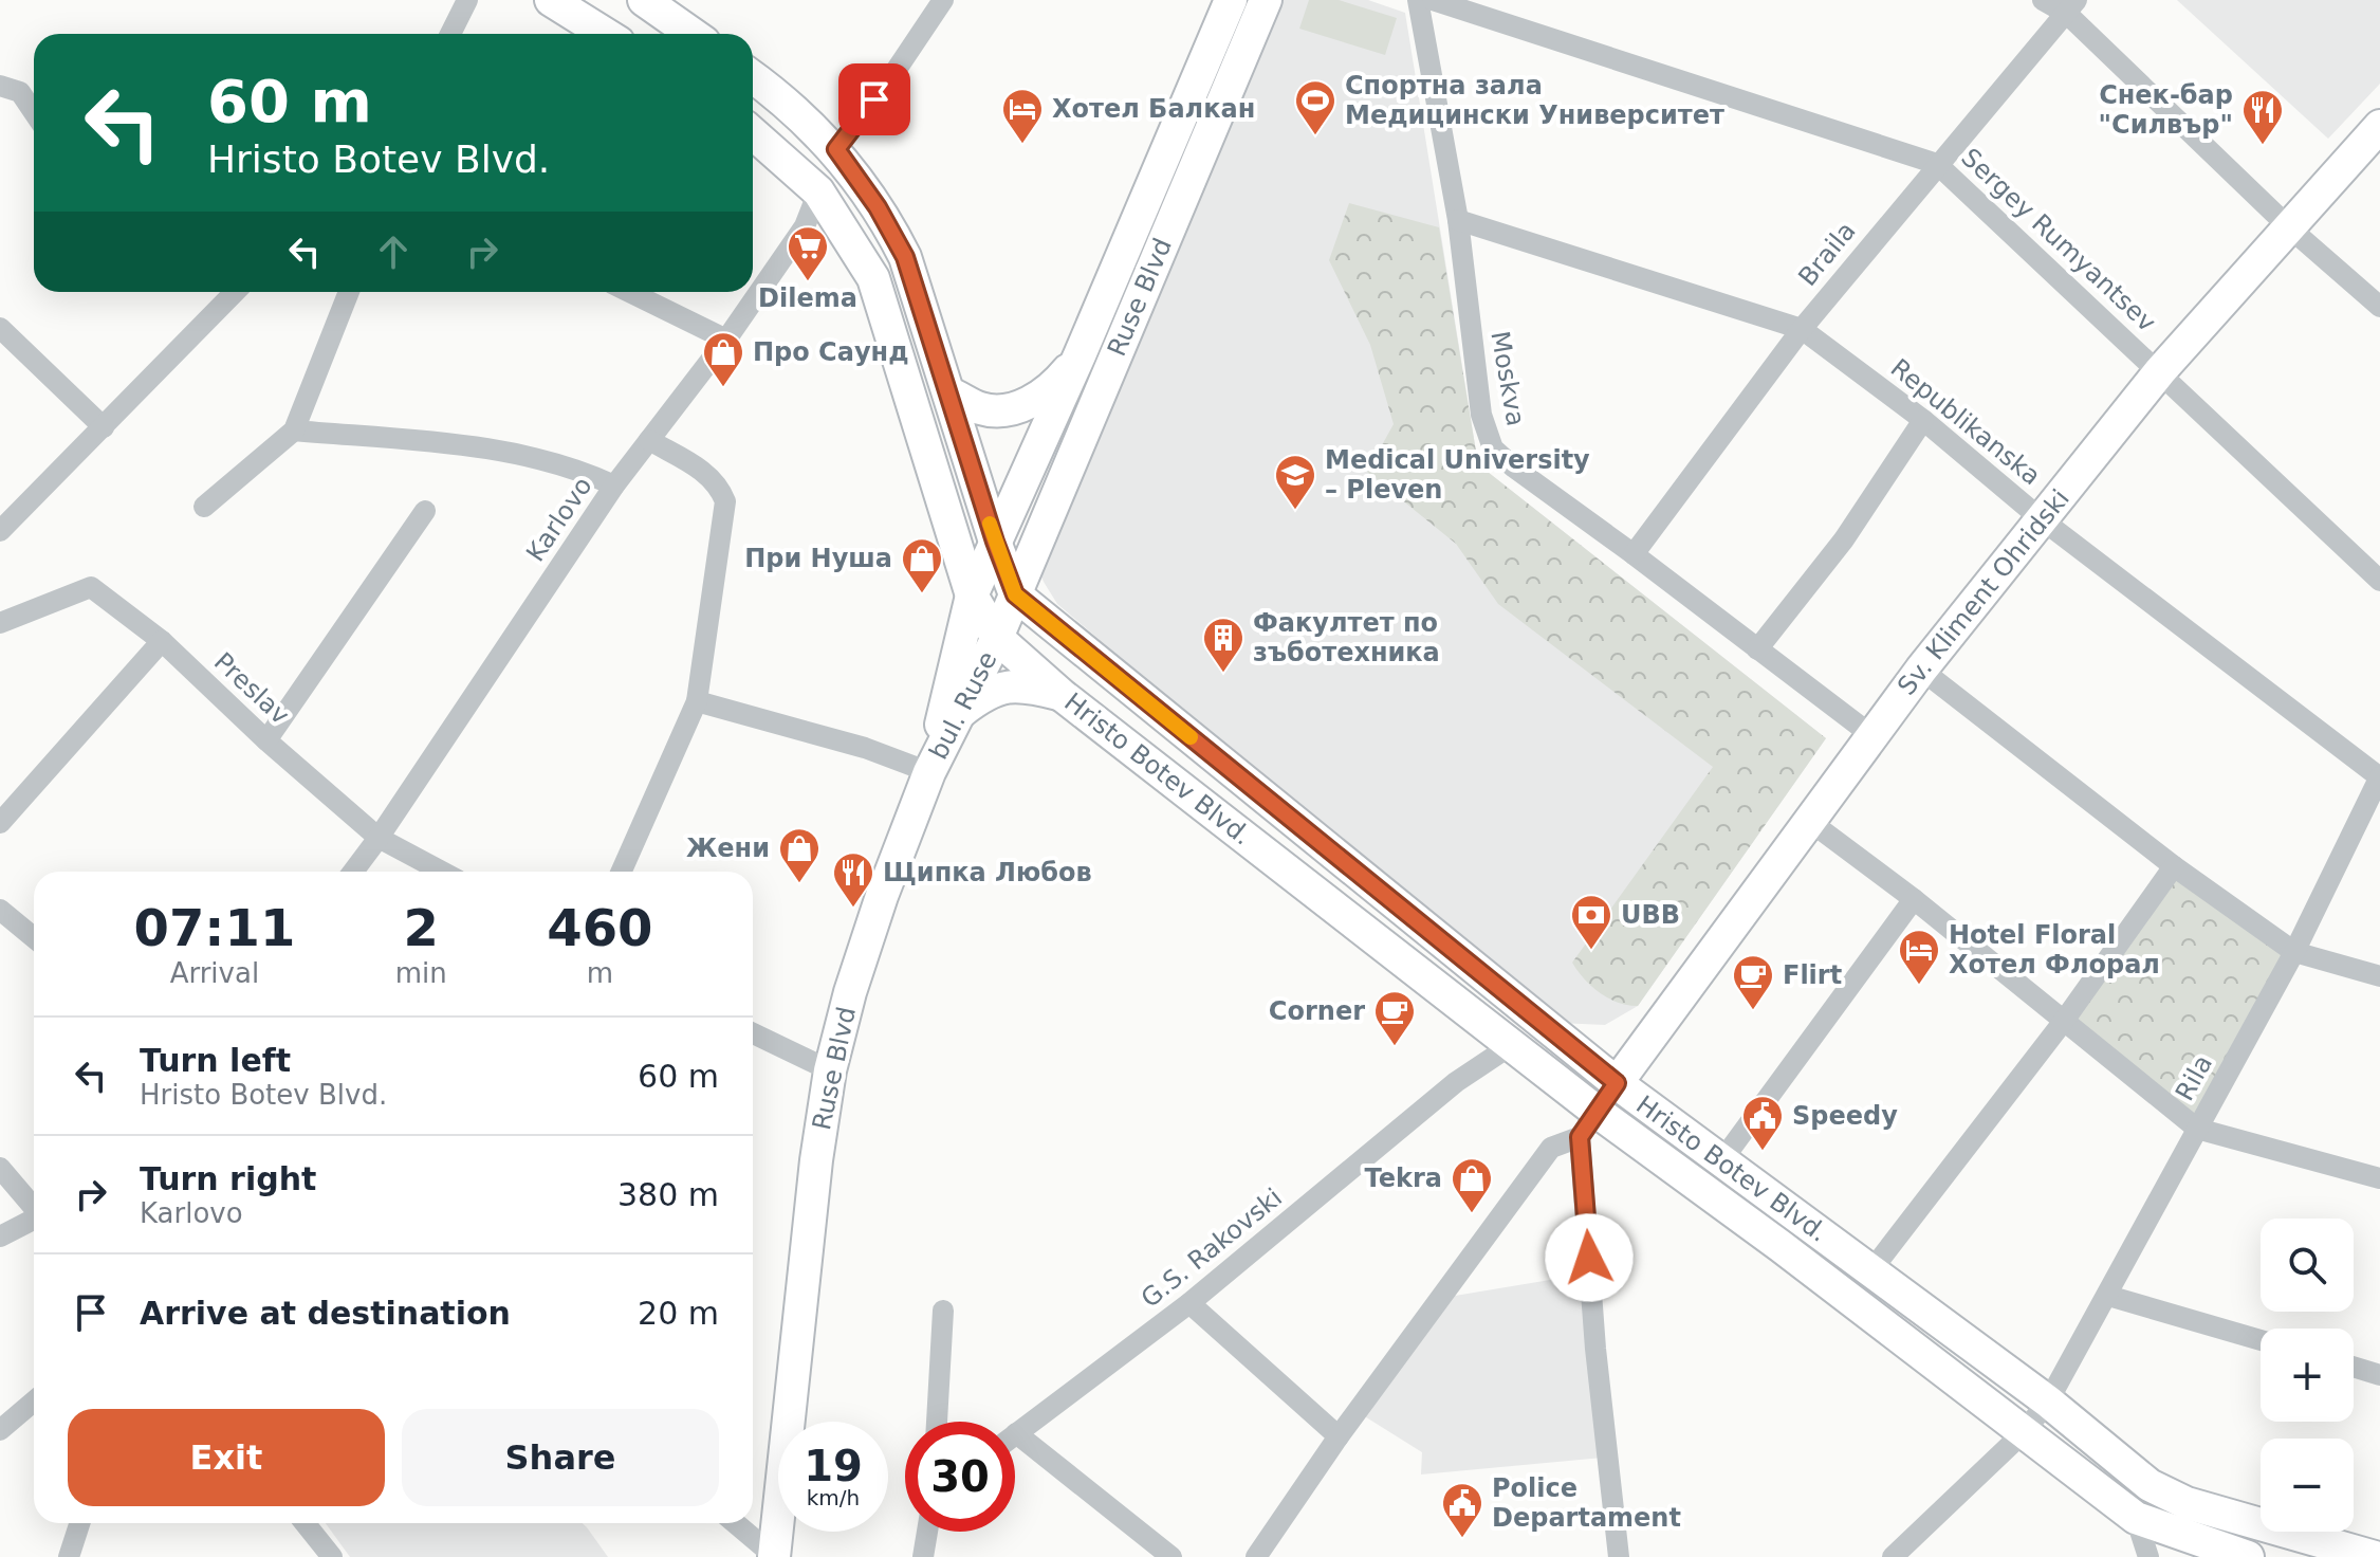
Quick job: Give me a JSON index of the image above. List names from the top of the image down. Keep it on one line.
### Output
{"streets":{"main road":["Ruse Blvd","Sv. Kliment Ohridski","bul. Ruse","Hristo Botev Blvd."],"street":["Sergey Rumyantsev","Braila","Moskva","Republikanska","Karlovo","Preslav","Rila","G.S. Rakovski"]},"crossings":[["Sergey Rumyantsev","Braila"],["Sergey Rumyantsev","Sv. Kliment Ohridski"],["Braila","Moskva"],["Braila","Republikanska"],["Ruse Blvd","bul. Ruse"],["Ruse Blvd","Hristo Botev Blvd."],["Moskva","Republikanska"],["Moskva","Sv. Kliment Ohridski"],["Republikanska","Sv. Kliment Ohridski"],["Republikanska","Rila"],["Karlovo","Preslav"],["Karlovo","Hristo Botev Blvd."],["Sv. Kliment Ohridski","Hristo Botev Blvd."],["bul. Ruse","Hristo Botev Blvd."],["Hristo Botev Blvd.","Rila"],["Hristo Botev Blvd.","G.S. Rakovski"]],"places":{"sports":["Спортна зала Медицински Университет"],"hotel":["Хотел Балкан","Hotel Floral Хотел Флорал"],"restaurant":["Снек-бар \"Силвър\"","Щипка Любов"],"supermarket":["Dilema"],"shop":["Про Саунд","При Нуша","Жени","Tekra"],"school or university":["Medical University – Pleven"],"building":["Факултет по зъботехника"],"bank":["UBB"],"cafe":["Flirt","Corner"],"public building":["Speedy","Police Departament"]},"page":{"turn":["60 m","Hristo Botev Blvd."],"eta":["07:11","Arrival","2","min","460","m"],"list":[{"name":"Turn left","note":"Hristo Botev Blvd.","value":"60 m"},{"name":"Turn right","note":"Karlovo","value":"380 m"},{"name":"Arrive at destination","value":"20 m"}],"map_buttons":["+","−"],"buttons":["Exit","Share"],"speed":"19 km/h","limit":"30"}}
